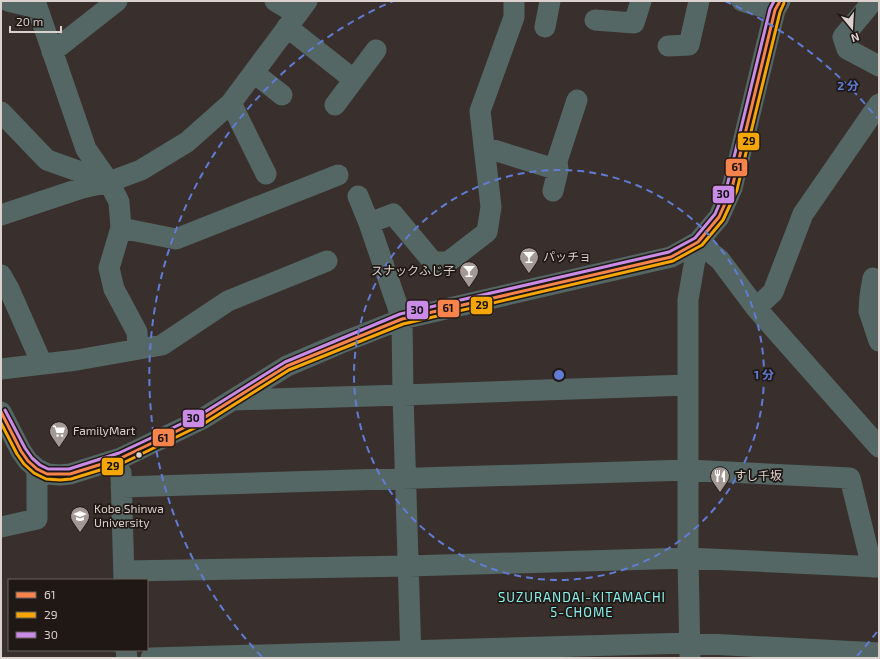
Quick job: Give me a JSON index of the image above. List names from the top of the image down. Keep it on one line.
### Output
{"districts":["SUZURANDAI-KITAMACHI 5-CHOME"],"places":{"bar":["パッチョ","スナックふじ子"],"supermarket":["FamilyMart"],"restaurant":["すし千坂"],"school or university":["Kobe Shinwa University"]},"lines":["transit line 61","transit line 30","transit line 29"],"legend":["61","29","30"],"scale_bar":"20 m","north":"bottom","rings":["2 分","1 分"]}
